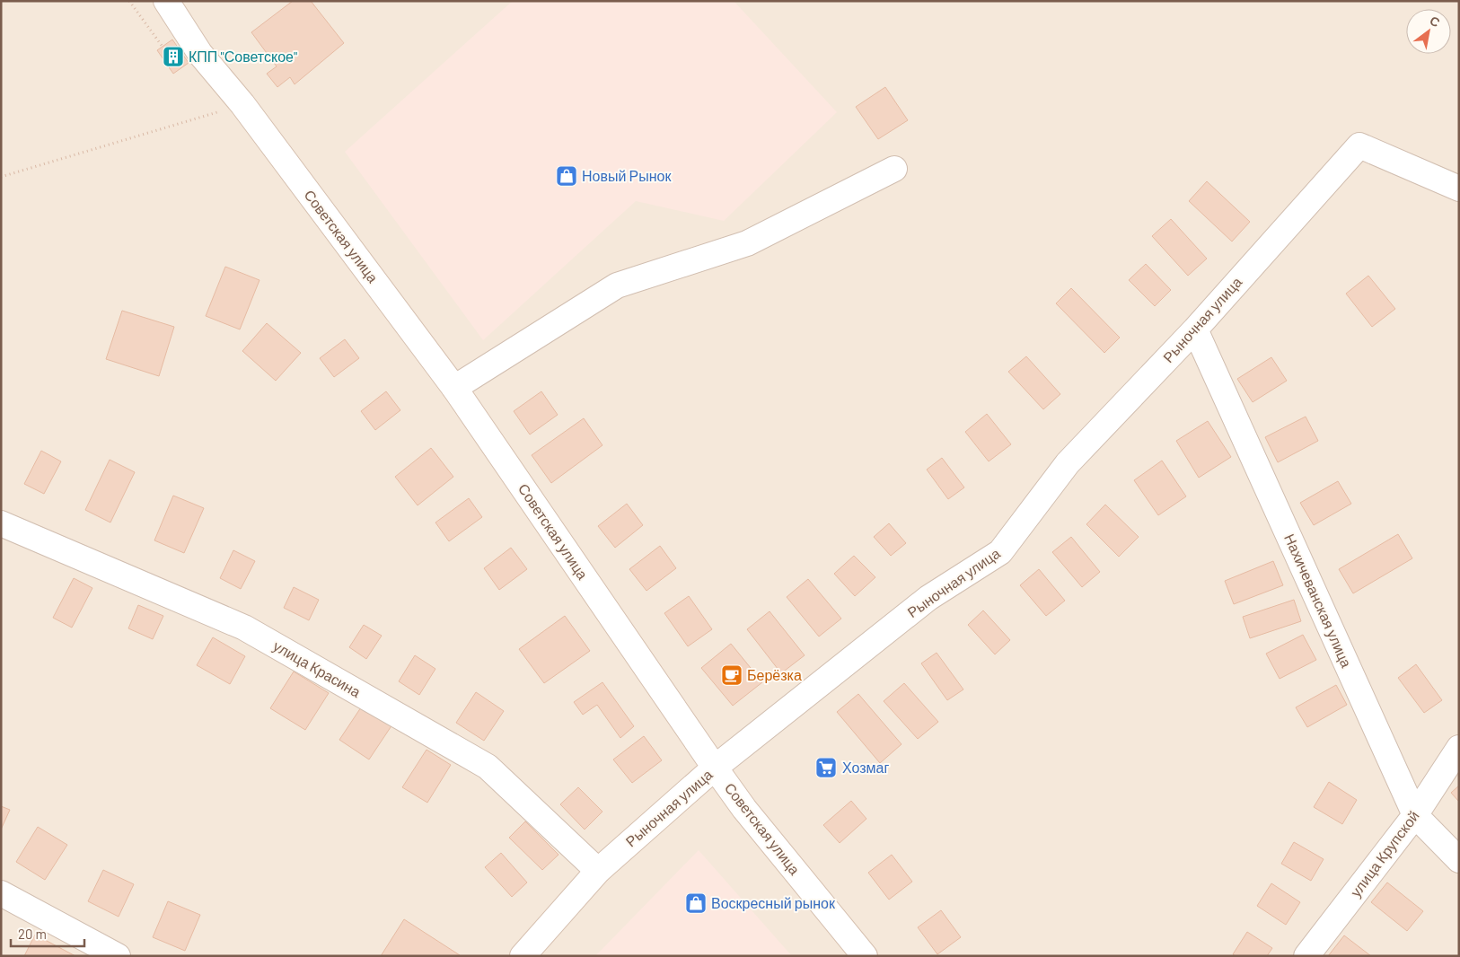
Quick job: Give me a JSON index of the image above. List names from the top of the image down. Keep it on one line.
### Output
{"streets":{"street":["Советская улица","Рыночная улица","Нахичеванская улица","улица Красина","улица Крупской"]},"crossings":[["Советская улица","Рыночная улица"],["Рыночная улица","Нахичеванская улица"],["Рыночная улица","улица Красина"],["Нахичеванская улица","улица Крупской"]],"places":{"building":["КПП \"Советское\""],"shop":["Новый Рынок","Воскресный рынок"],"cafe":["Берёзка"],"supermarket":["Хозмаг"]},"scale_bar":"20 m","north":"top right"}
